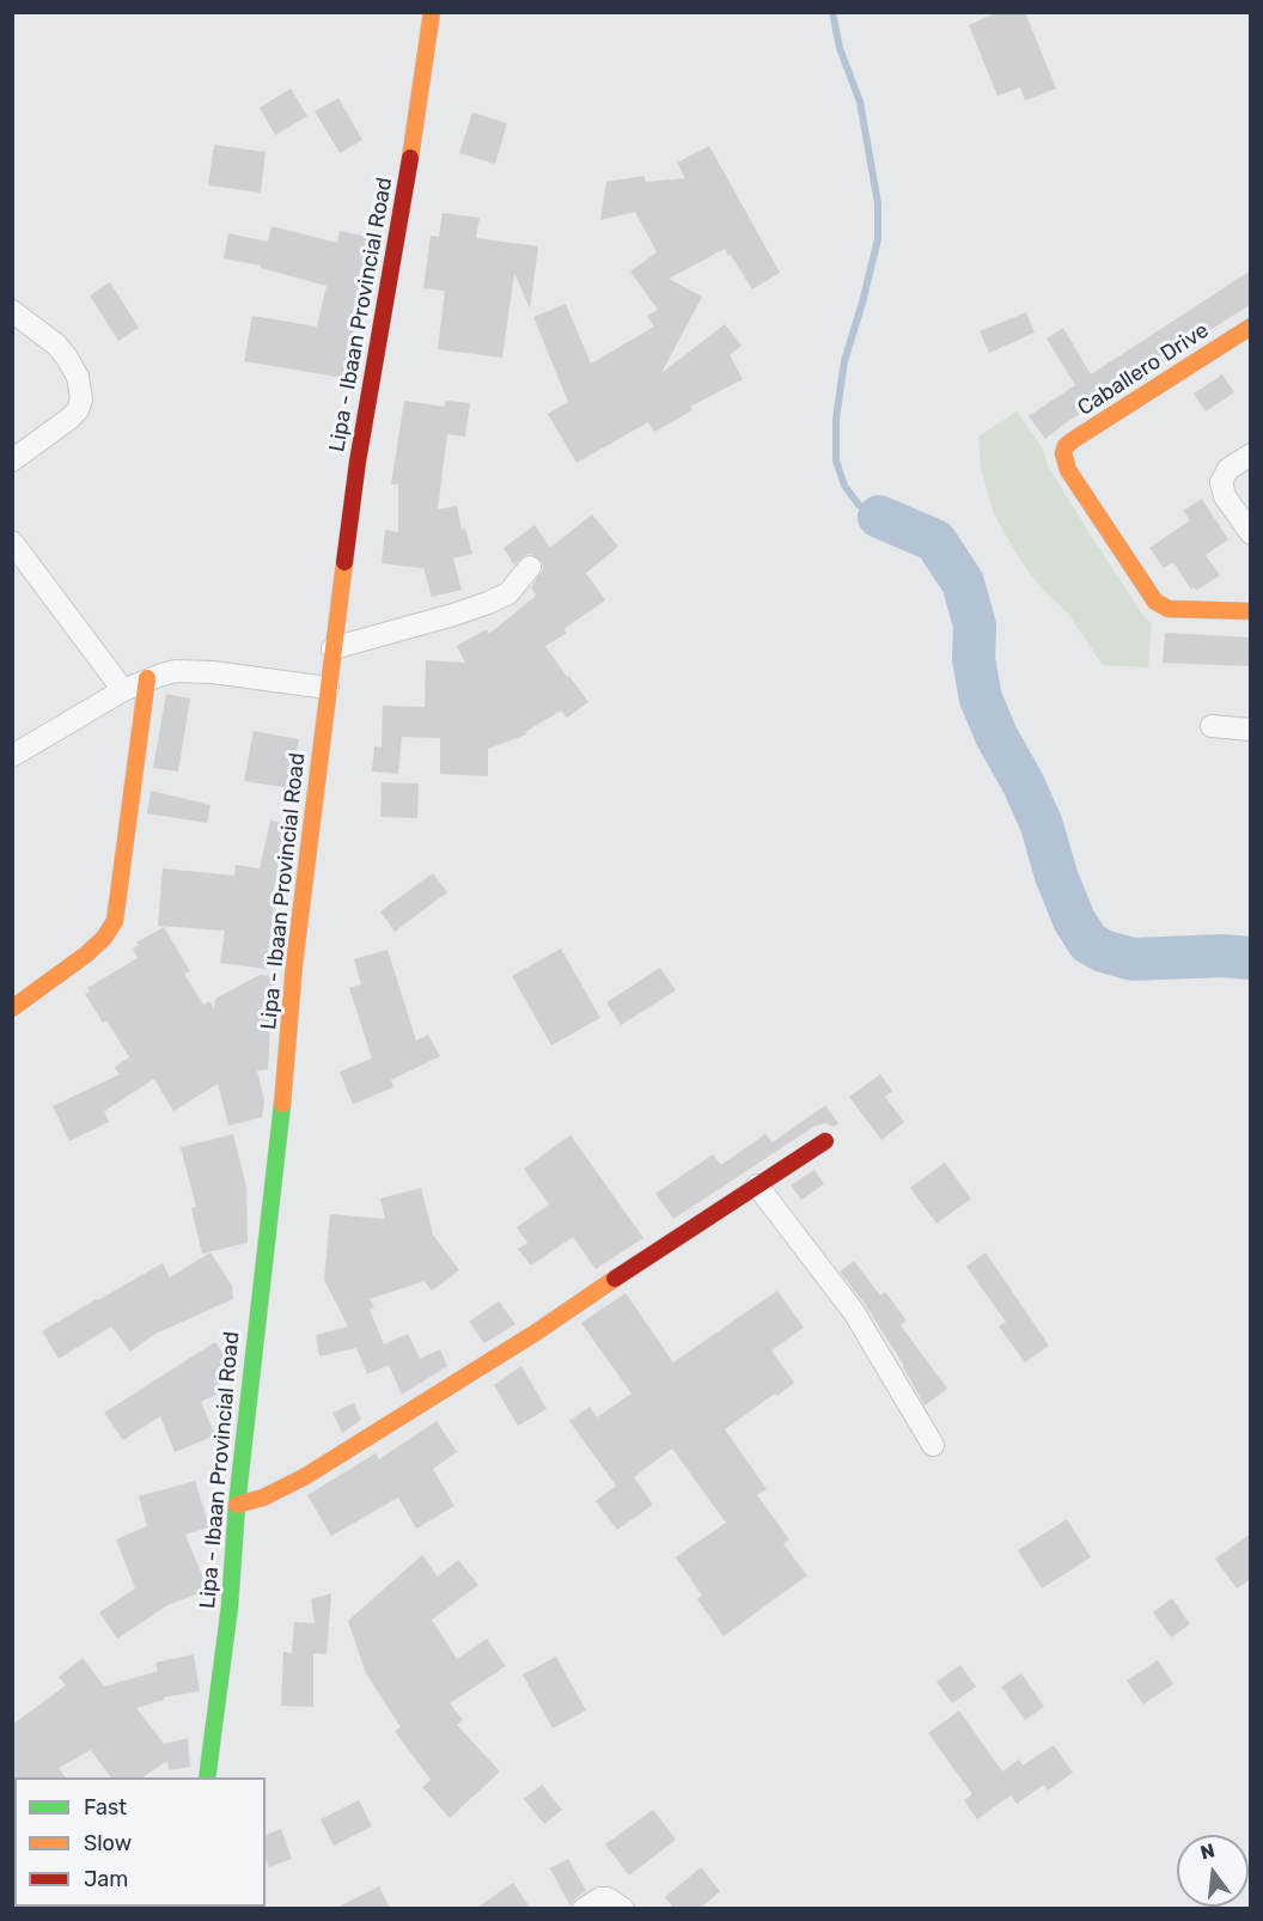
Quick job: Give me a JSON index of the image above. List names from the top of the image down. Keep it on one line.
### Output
{"streets":{"main road":["Lipa - Ibaan Provincial Road","Caballero Drive"]},"legend":["Fast","Slow","Jam"],"north":"top"}
